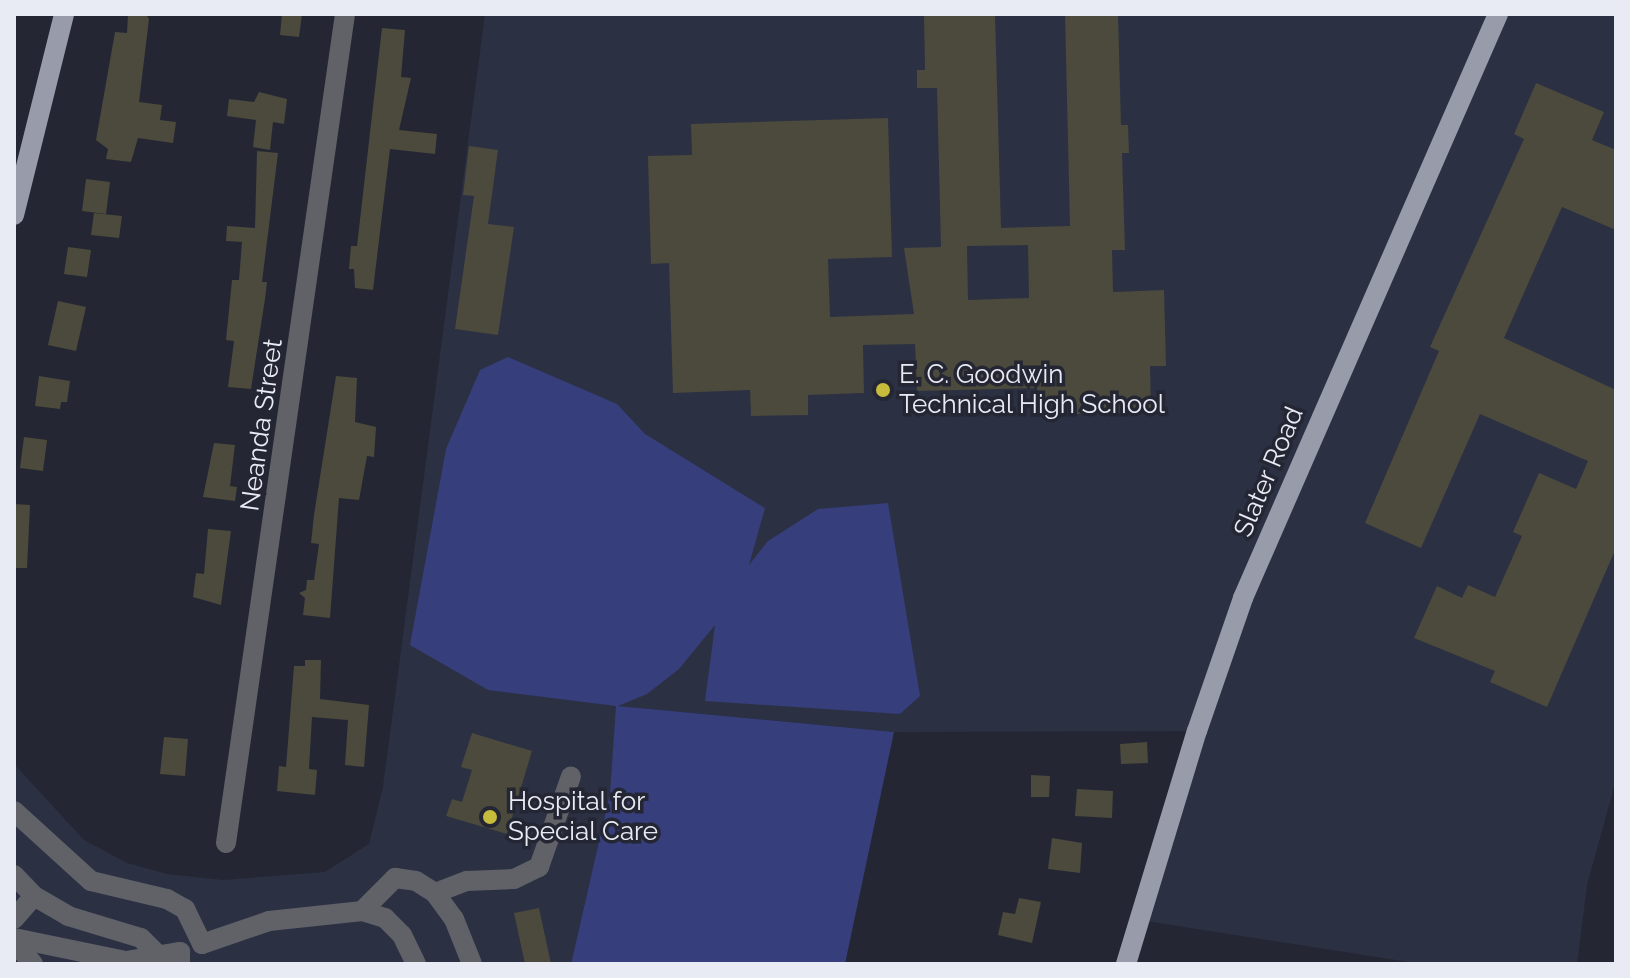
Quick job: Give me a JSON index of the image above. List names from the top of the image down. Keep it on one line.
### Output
{"streets":{"main road":["Slater Road"],"street":["Neanda Street"]},"places":["E. C. Goodwin Technical High School","Hospital for Special Care"]}
